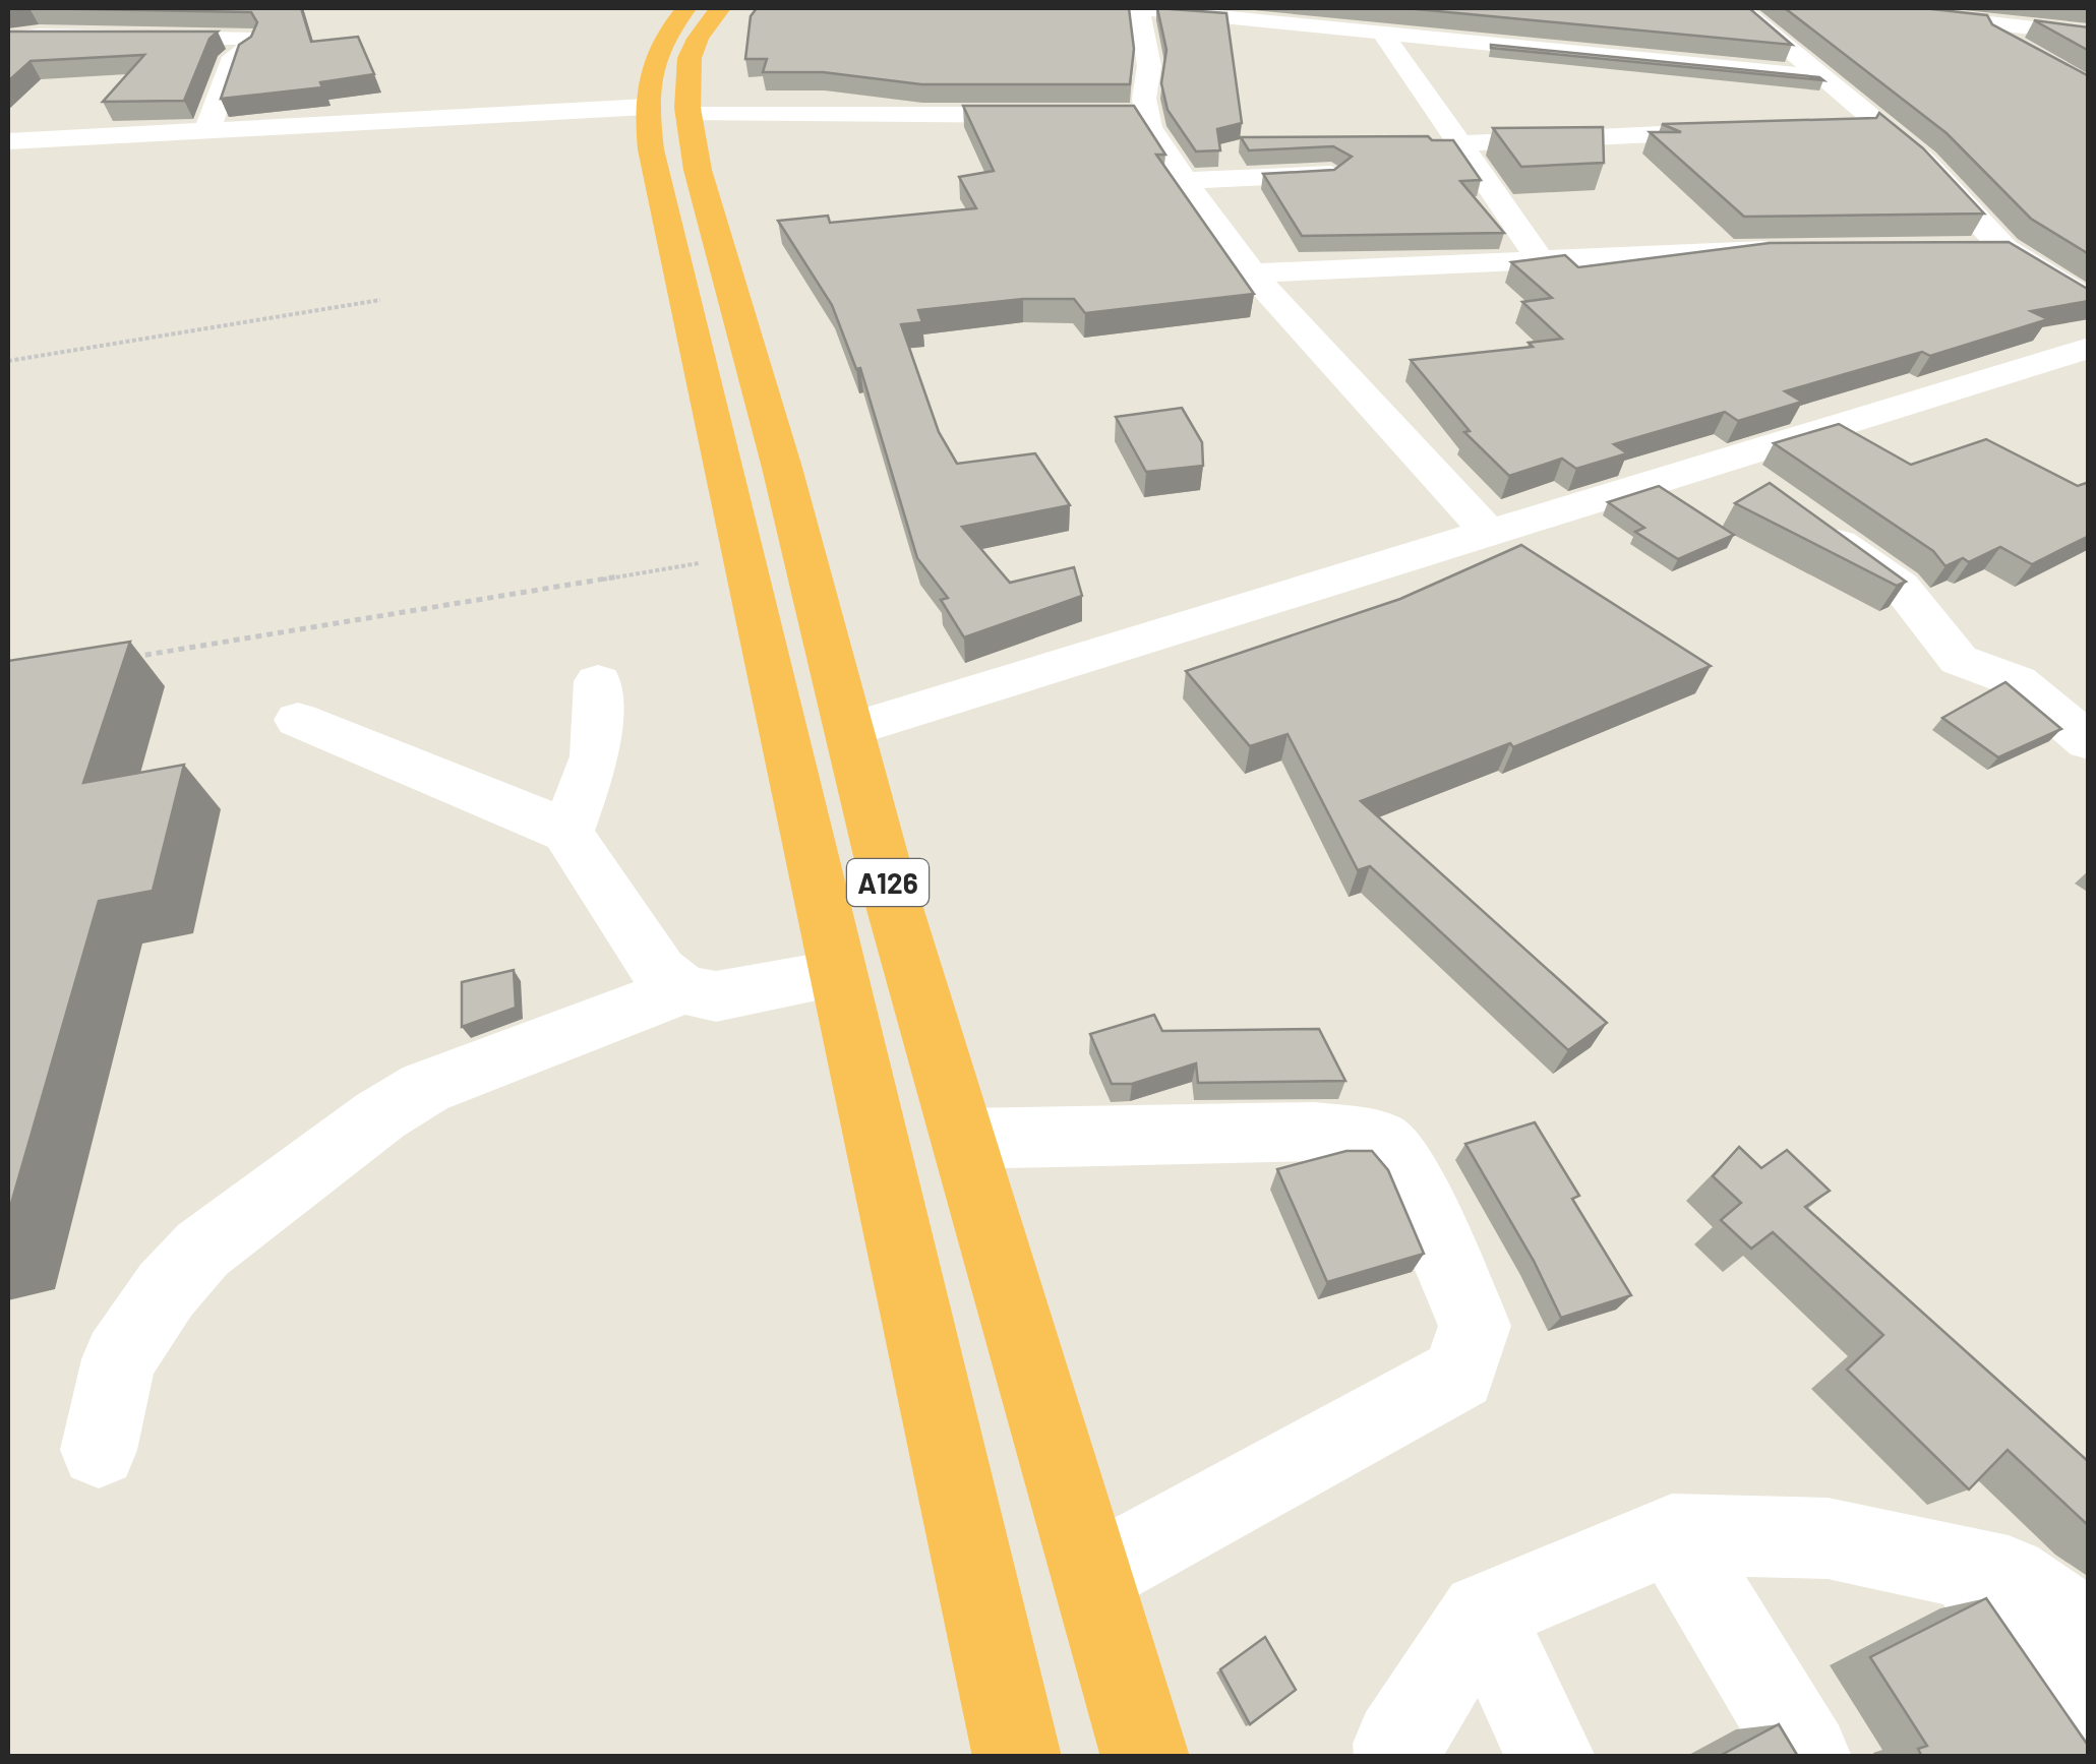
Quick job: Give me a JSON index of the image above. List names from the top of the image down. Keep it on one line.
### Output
{"streets":{"highway":["A126"]}}
